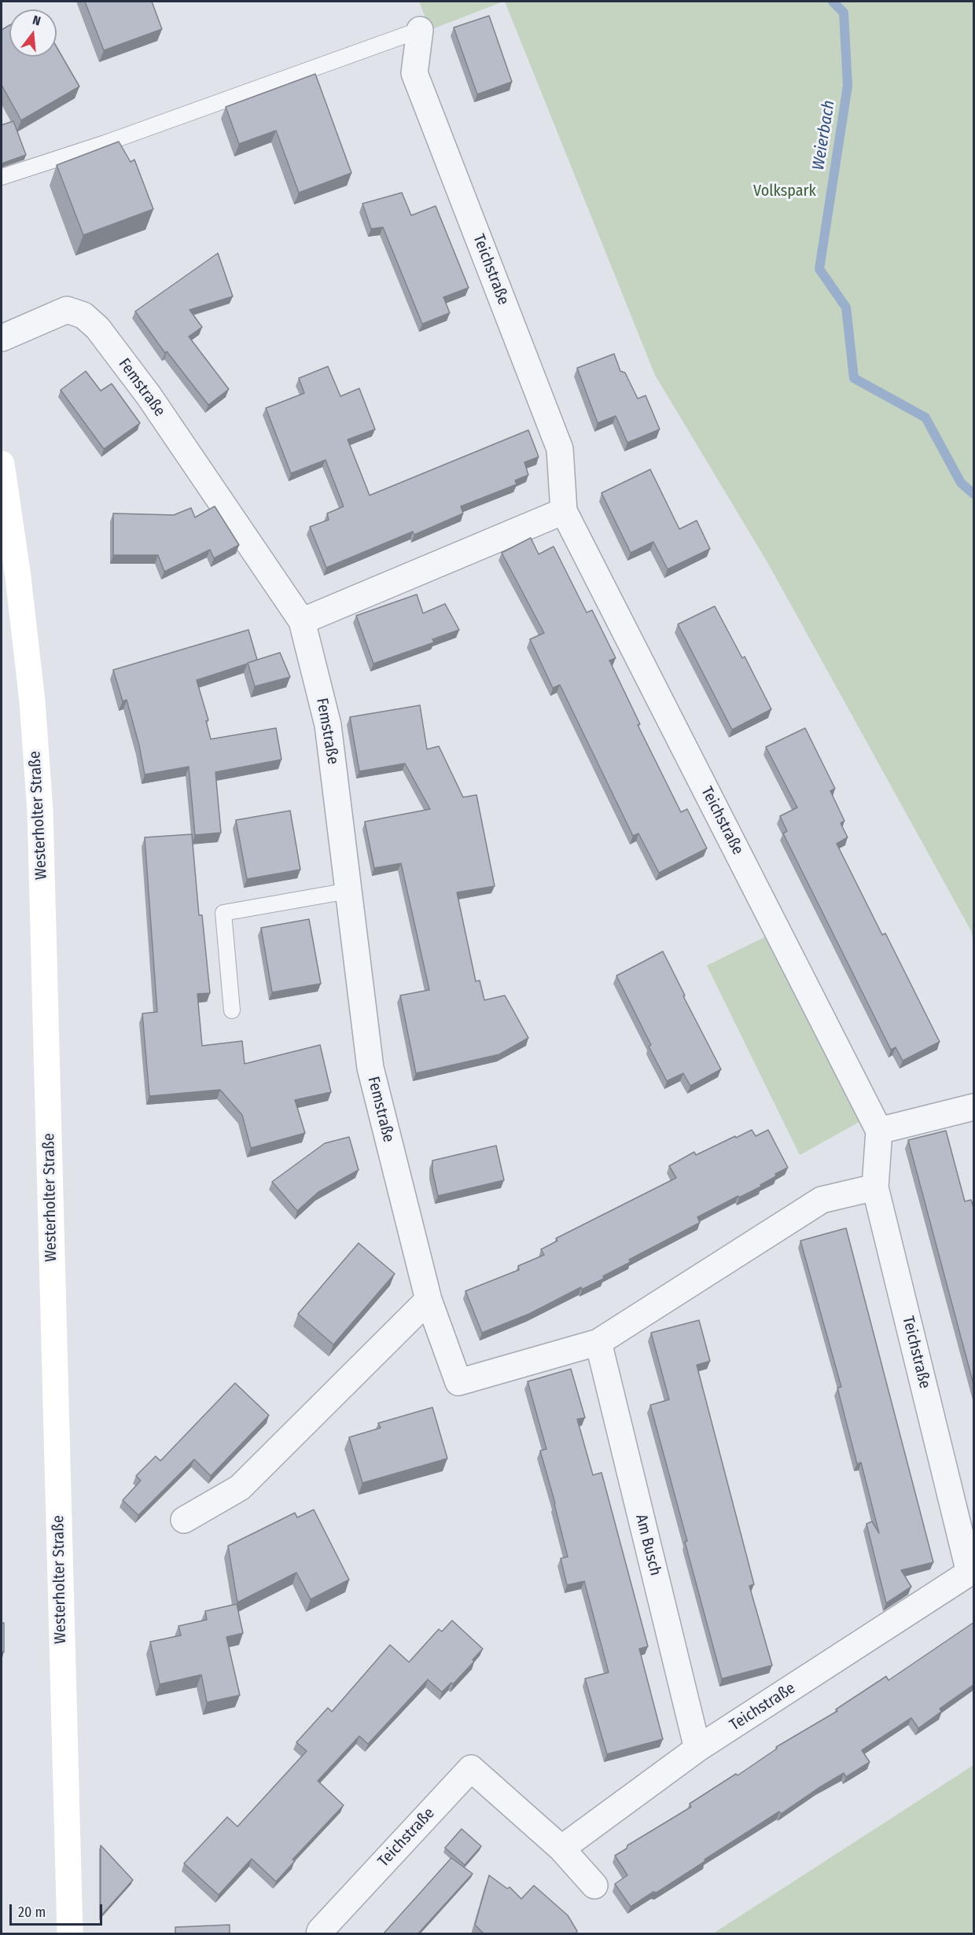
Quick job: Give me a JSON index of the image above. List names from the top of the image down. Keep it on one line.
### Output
{"streets":{"main road":["Westerholter Straße"],"street":["Teichstraße","Femstraße","Am Busch"]},"crossings":[["Teichstraße","Am Busch"],["Femstraße","Am Busch"]],"water":["Weierbach"],"parks":["Volkspark"],"scale_bar":"20 m","north":"top"}
